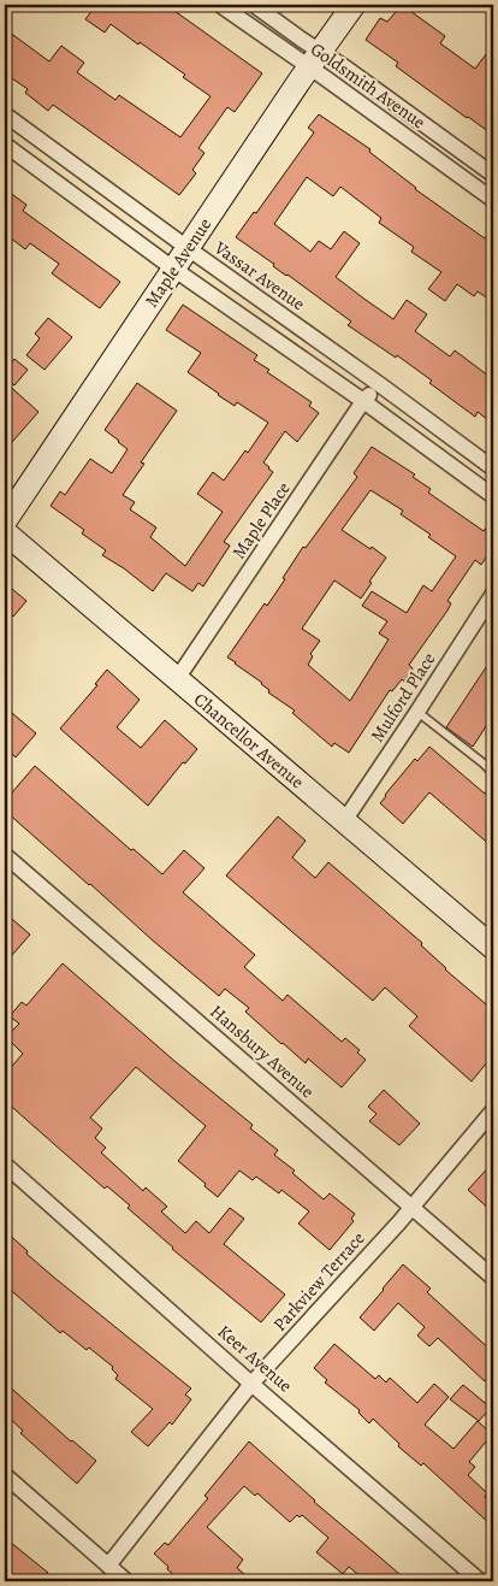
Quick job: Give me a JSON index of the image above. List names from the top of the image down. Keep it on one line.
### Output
{"streets":{"main road":["Maple Avenue","Chancellor Avenue"],"street":["Goldsmith Avenue","Vassar Avenue","Maple Place","Mulford Place","Hansbury Avenue","Parkview Terrace","Keer Avenue"]},"crossings":[["Goldsmith Avenue","Maple Avenue"],["Maple Avenue","Vassar Avenue"],["Vassar Avenue","Maple Place"],["Maple Place","Chancellor Avenue"],["Mulford Place","Chancellor Avenue"],["Hansbury Avenue","Parkview Terrace"],["Parkview Terrace","Keer Avenue"]]}
